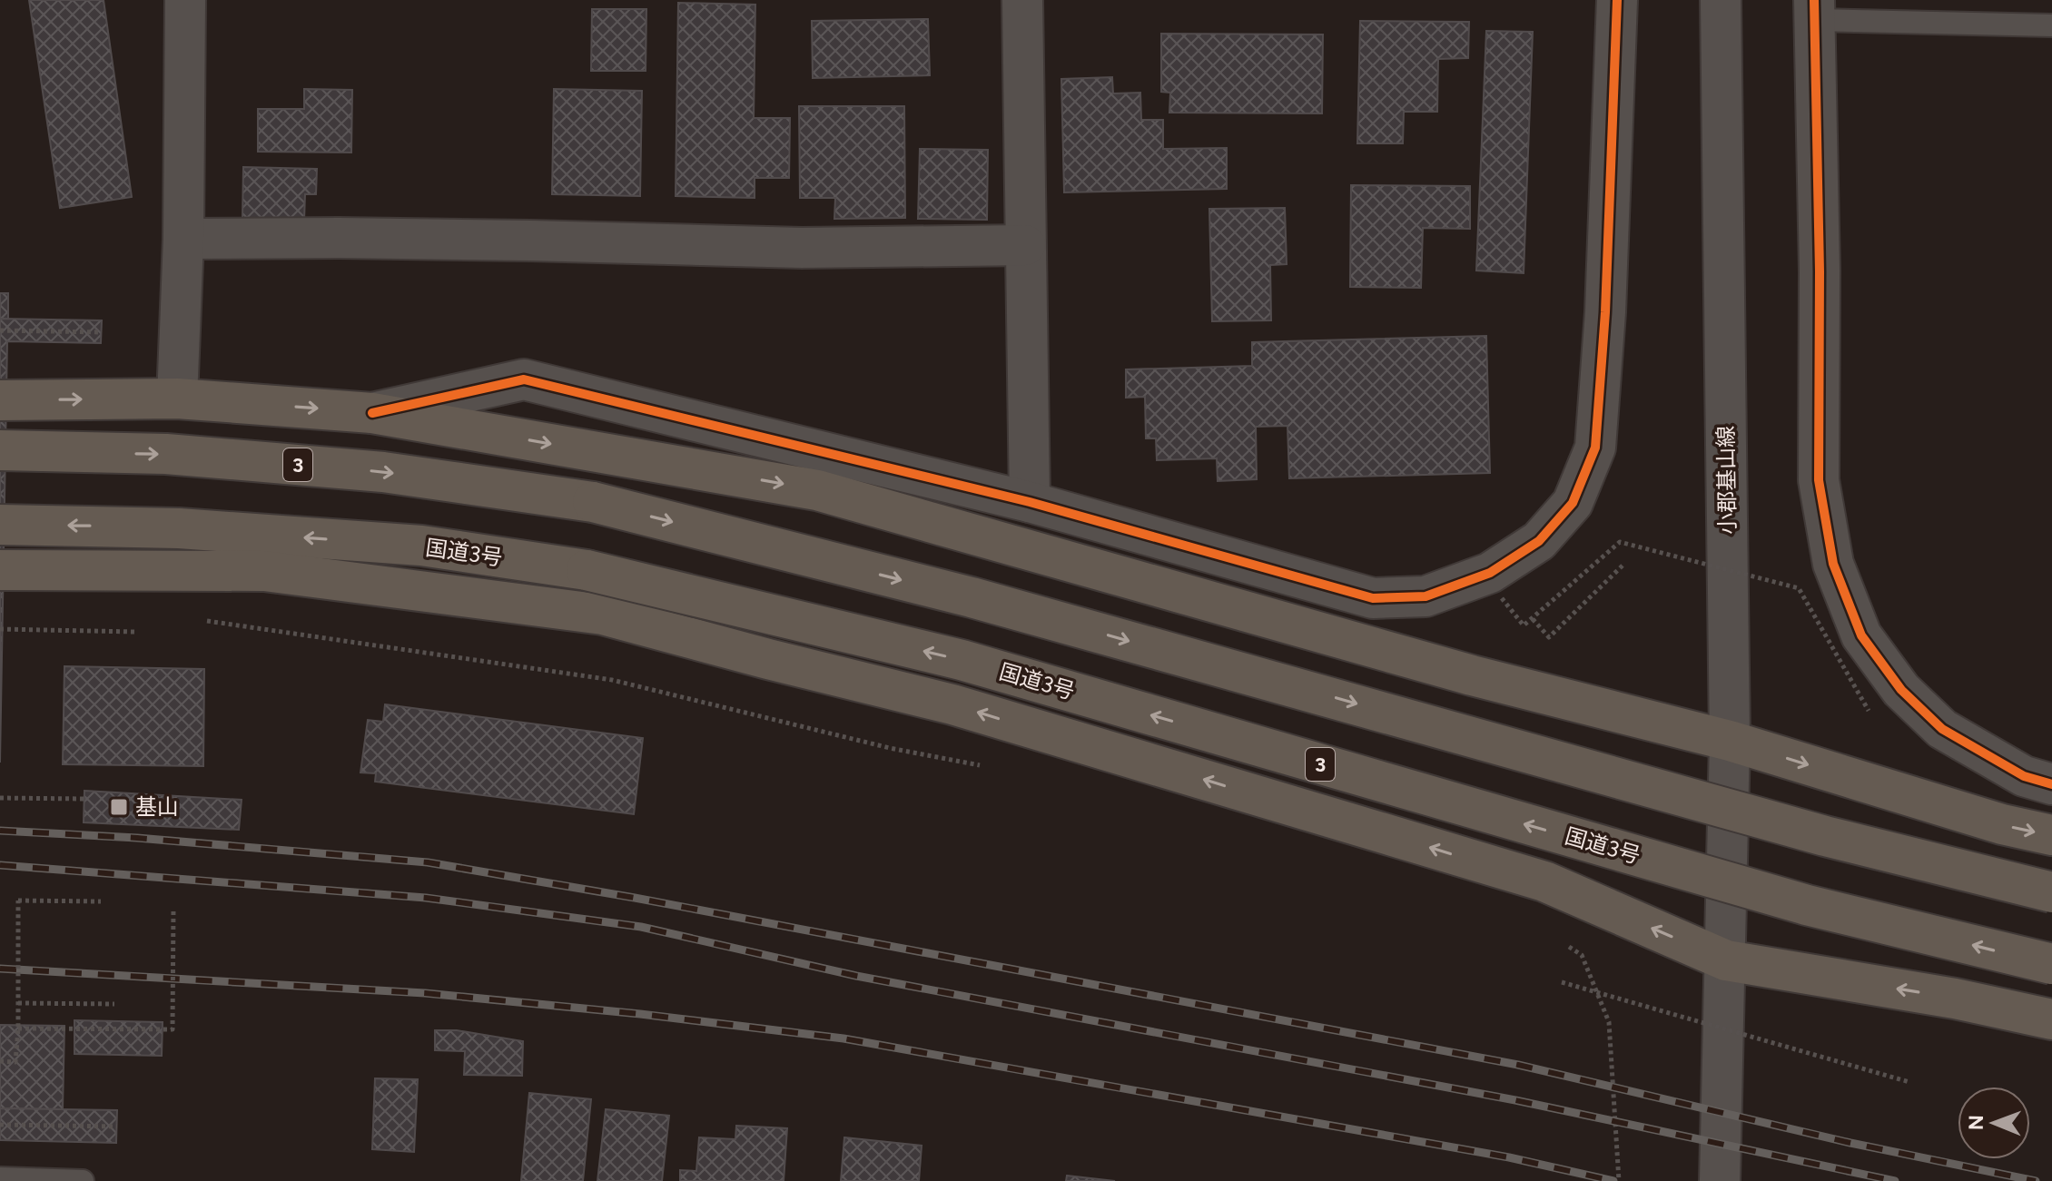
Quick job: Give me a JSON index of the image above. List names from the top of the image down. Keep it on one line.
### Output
{"streets":{"highway":["3","国道3号"],"street":["小郡基山線"]},"places":{"transit":["基山"]},"north":"left"}
